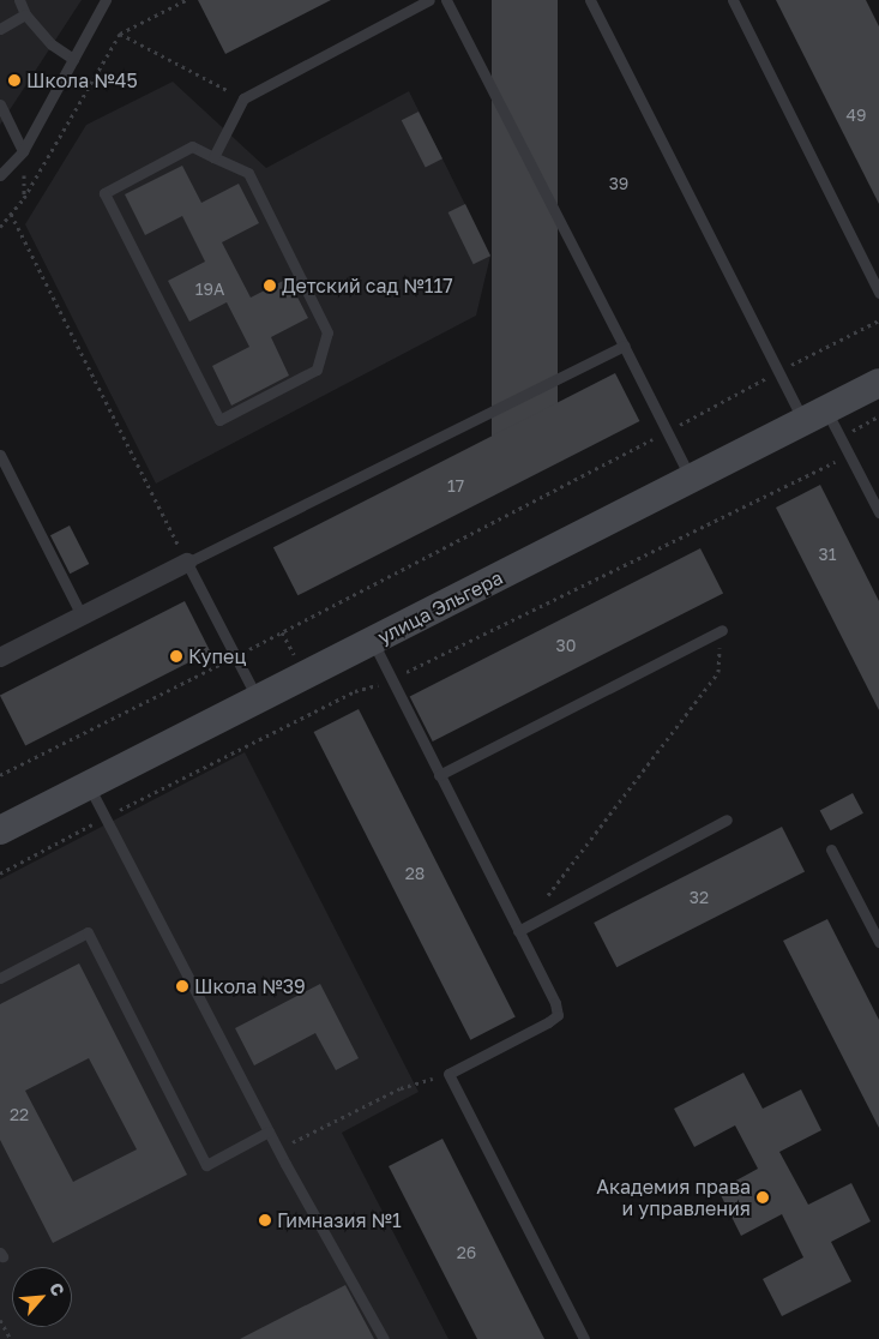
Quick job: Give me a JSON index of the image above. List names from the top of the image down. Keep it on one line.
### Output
{"streets":{"street":["улица Эльгера"]},"places":["Школа №45","Детский сад №117","Купец","Школа №39","Академия права и управления","Гимназия №1"],"house_numbers":["49","39","19А","17","31","30","28","32","22","26"],"north":"top right"}
